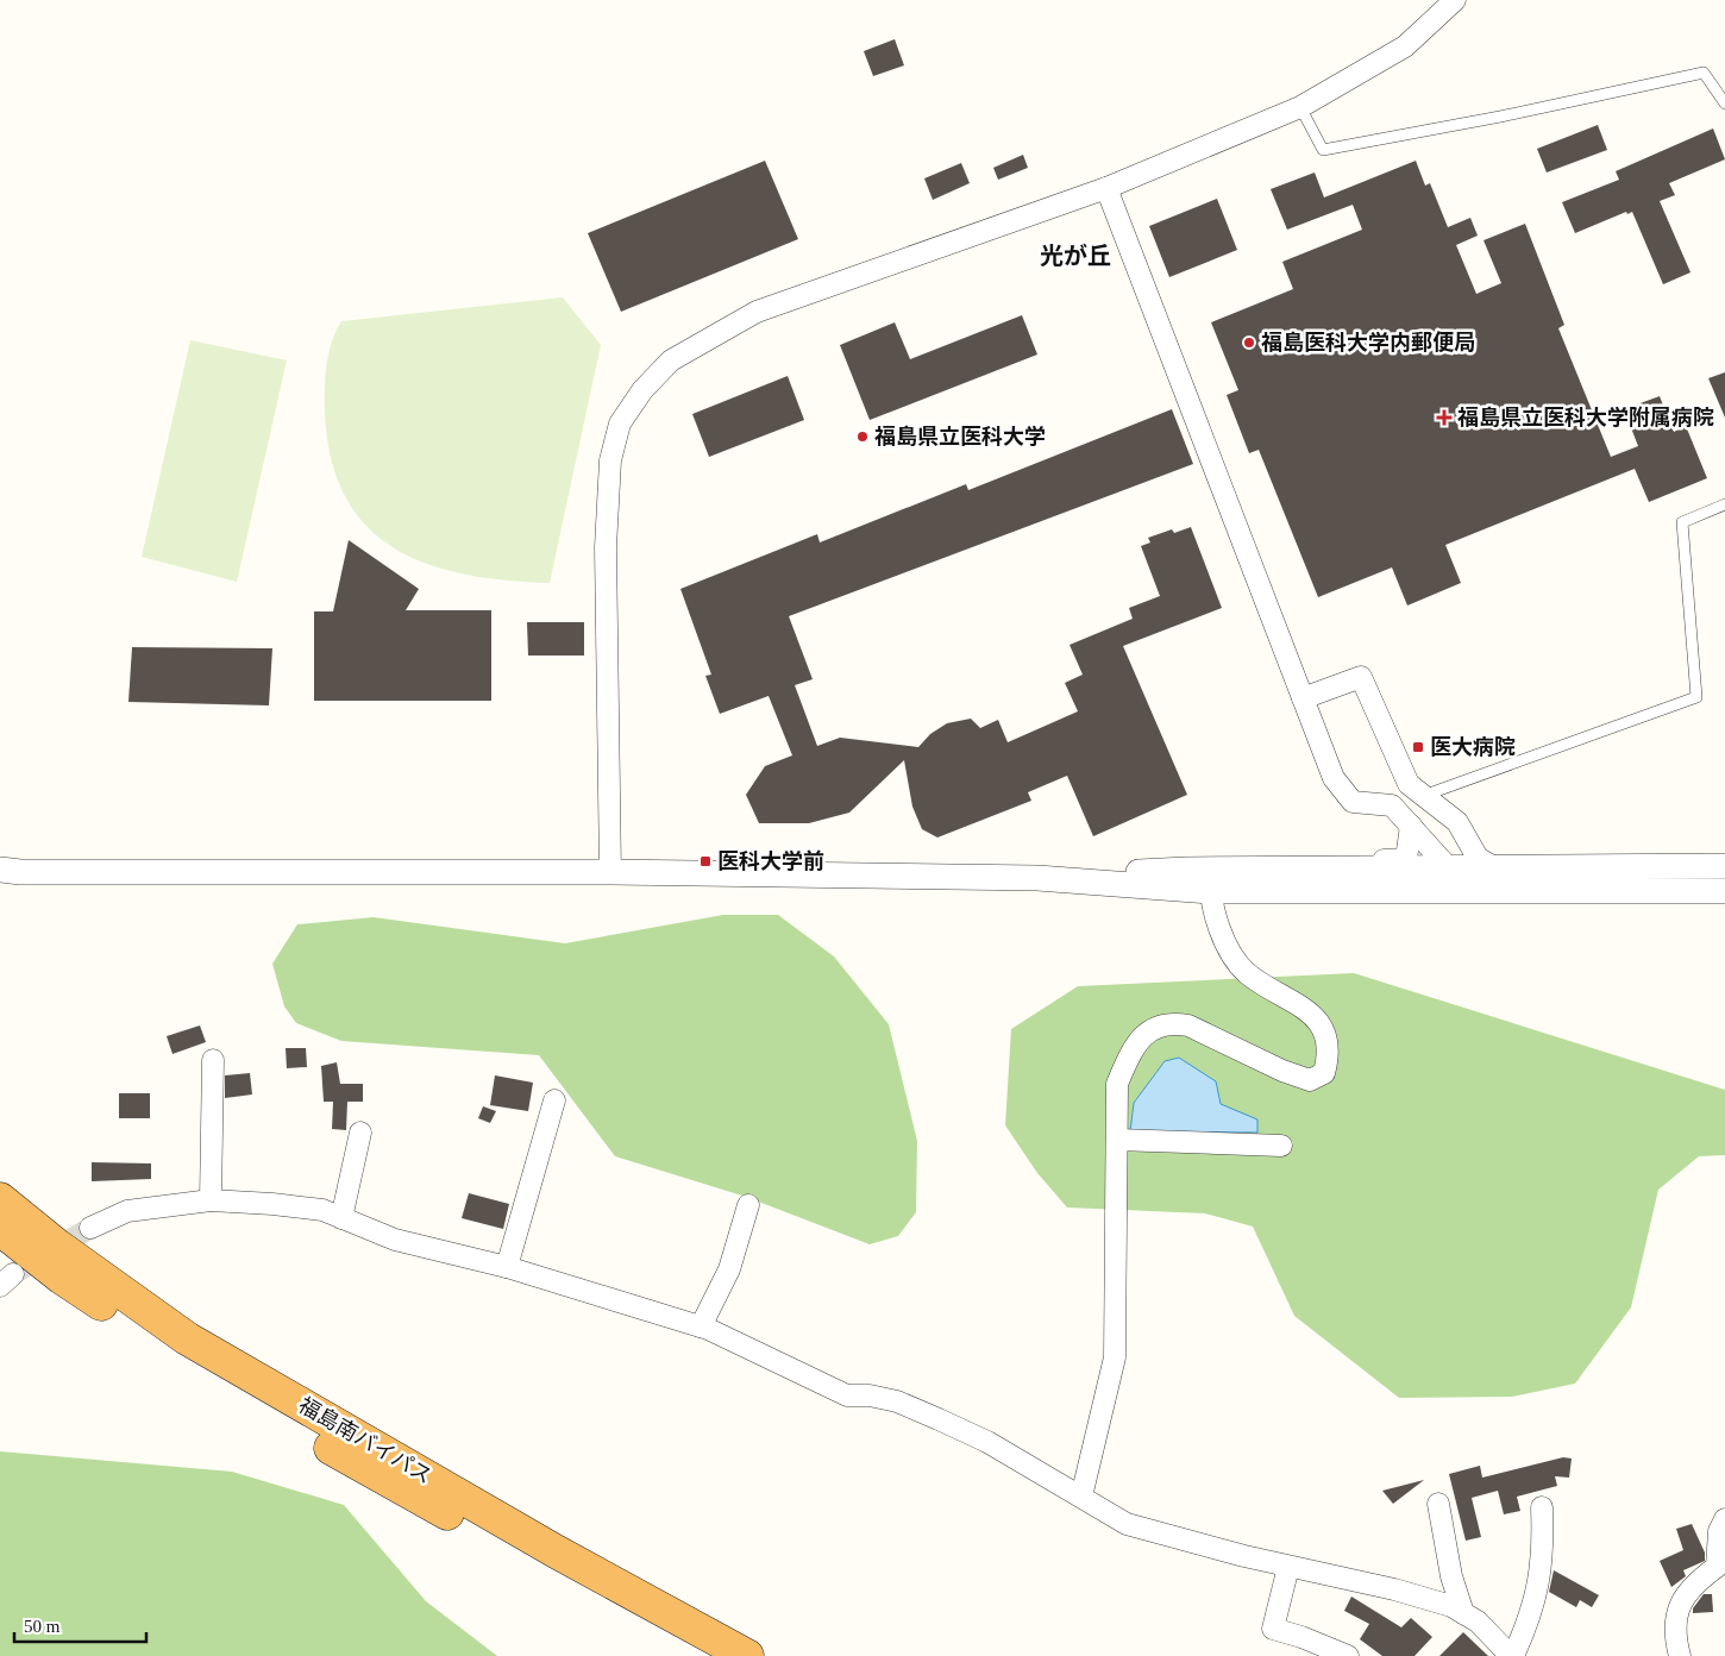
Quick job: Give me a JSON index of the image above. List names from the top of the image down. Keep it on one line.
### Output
{"streets":{"highway":["福島南バイパス"]},"districts":["光が丘"],"places":{"other":["福島医科大学内郵便局","福島県立医科大学"],"health":["福島県立医科大学附属病院"],"transit":["医大病院","医科大学前"]},"scale_bar":"50 m"}
